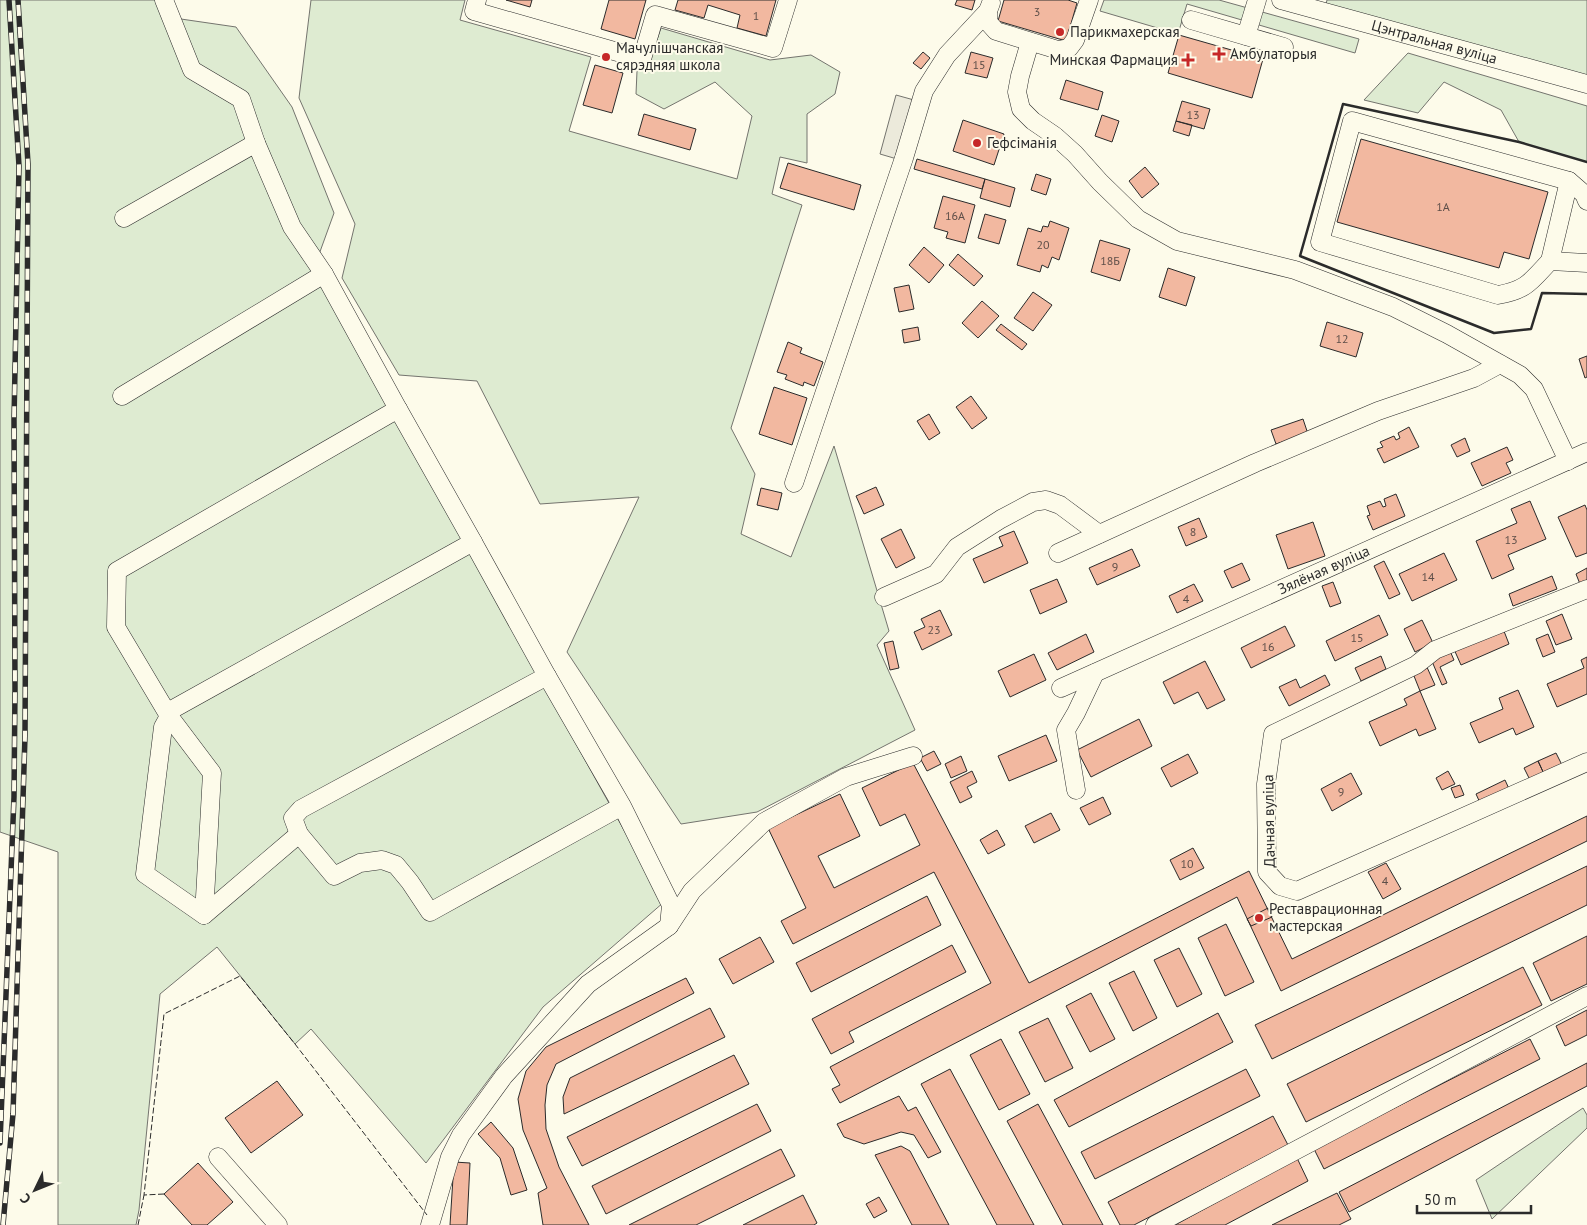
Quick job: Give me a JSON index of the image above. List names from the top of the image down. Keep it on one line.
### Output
{"streets":{"street":["Цэнтральная вуліца","Зялёная вуліца","Дачная вуліца"]},"places":{"other":["Парикмахерская","Мачулішчанская сярэдняя школа","Гефсіманія","Реставрационная мастерская"],"health":["Амбулаторыя","Минская Фармация"]},"house_numbers":["3","1","15","13","1А","16А","20","18Б","12","8","13","9","14","4","23","15","16","9","10","4"],"scale_bar":"50 m","north":"bottom left"}
